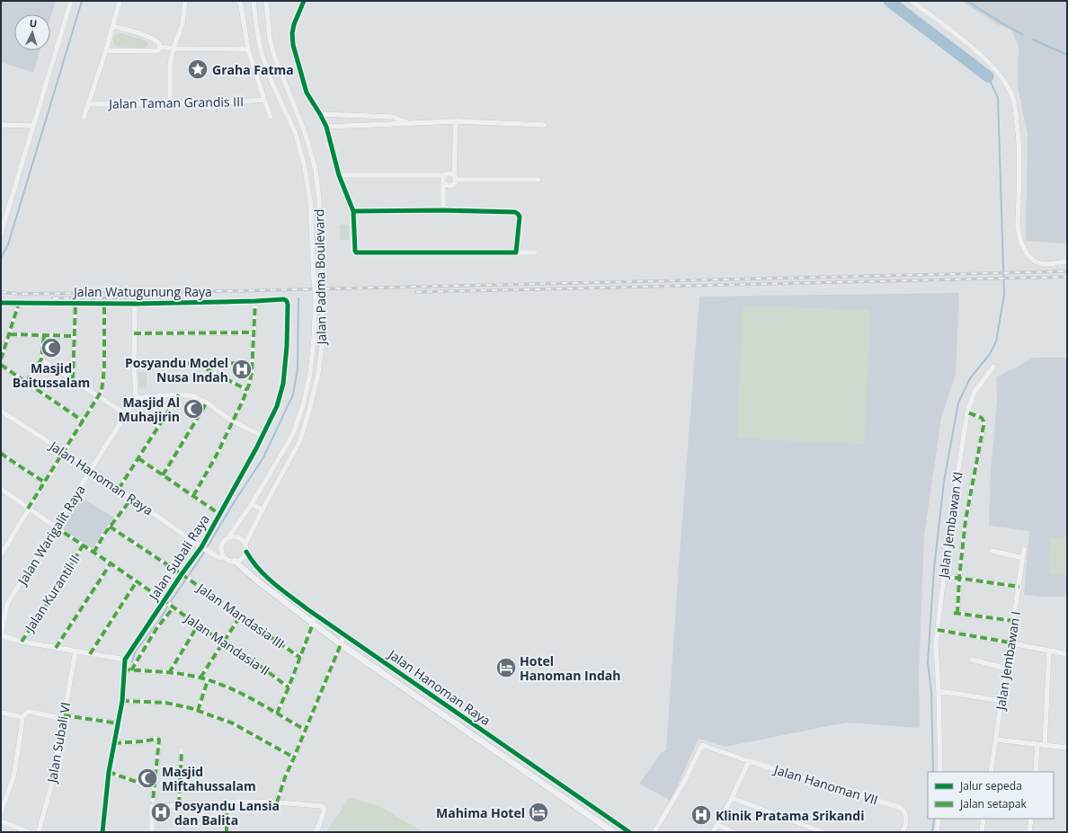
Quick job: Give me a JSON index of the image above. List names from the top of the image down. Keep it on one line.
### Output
{"streets":{"street":["Jalan Taman Grandis III","Jalan Padma Boulevard","Jalan Watugunung Raya","Jalan Hanoman Raya","Jalan Jembawan XI","Jalan Warigalit Raya","Jalan Subali Raya","Jalan Kurantil II","Jalan Mandasia III","Jalan Mandasia II","Jalan Jembawan I","Jalan Subali VI","Jalan Hanoman VII"]},"crossings":[["Jalan Padma Boulevard","Jalan Hanoman Raya"],["Jalan Watugunung Raya","Jalan Subali Raya"],["Jalan Hanoman Raya","Jalan Warigalit Raya"],["Jalan Hanoman Raya","Jalan Subali Raya"],["Jalan Warigalit Raya","Jalan Mandasia II"],["Jalan Subali Raya","Jalan Mandasia III"],["Jalan Subali Raya","Jalan Mandasia II"],["Jalan Kurantil II","Jalan Mandasia II"]],"places":{"place":["Graha Fatma"],"mosque":["Masjid Baitussalam","Masjid Al Muhajirin","Masjid Miftahussalam"],"hospital":["Posyandu Model Nusa Indah","Posyandu Lansia dan Balita","Klinik Pratama Srikandi"],"hotel":["Hotel Hanoman Indah","Mahima Hotel"]},"legend":["Jalur sepeda","Jalan setapak"],"north":"top"}
